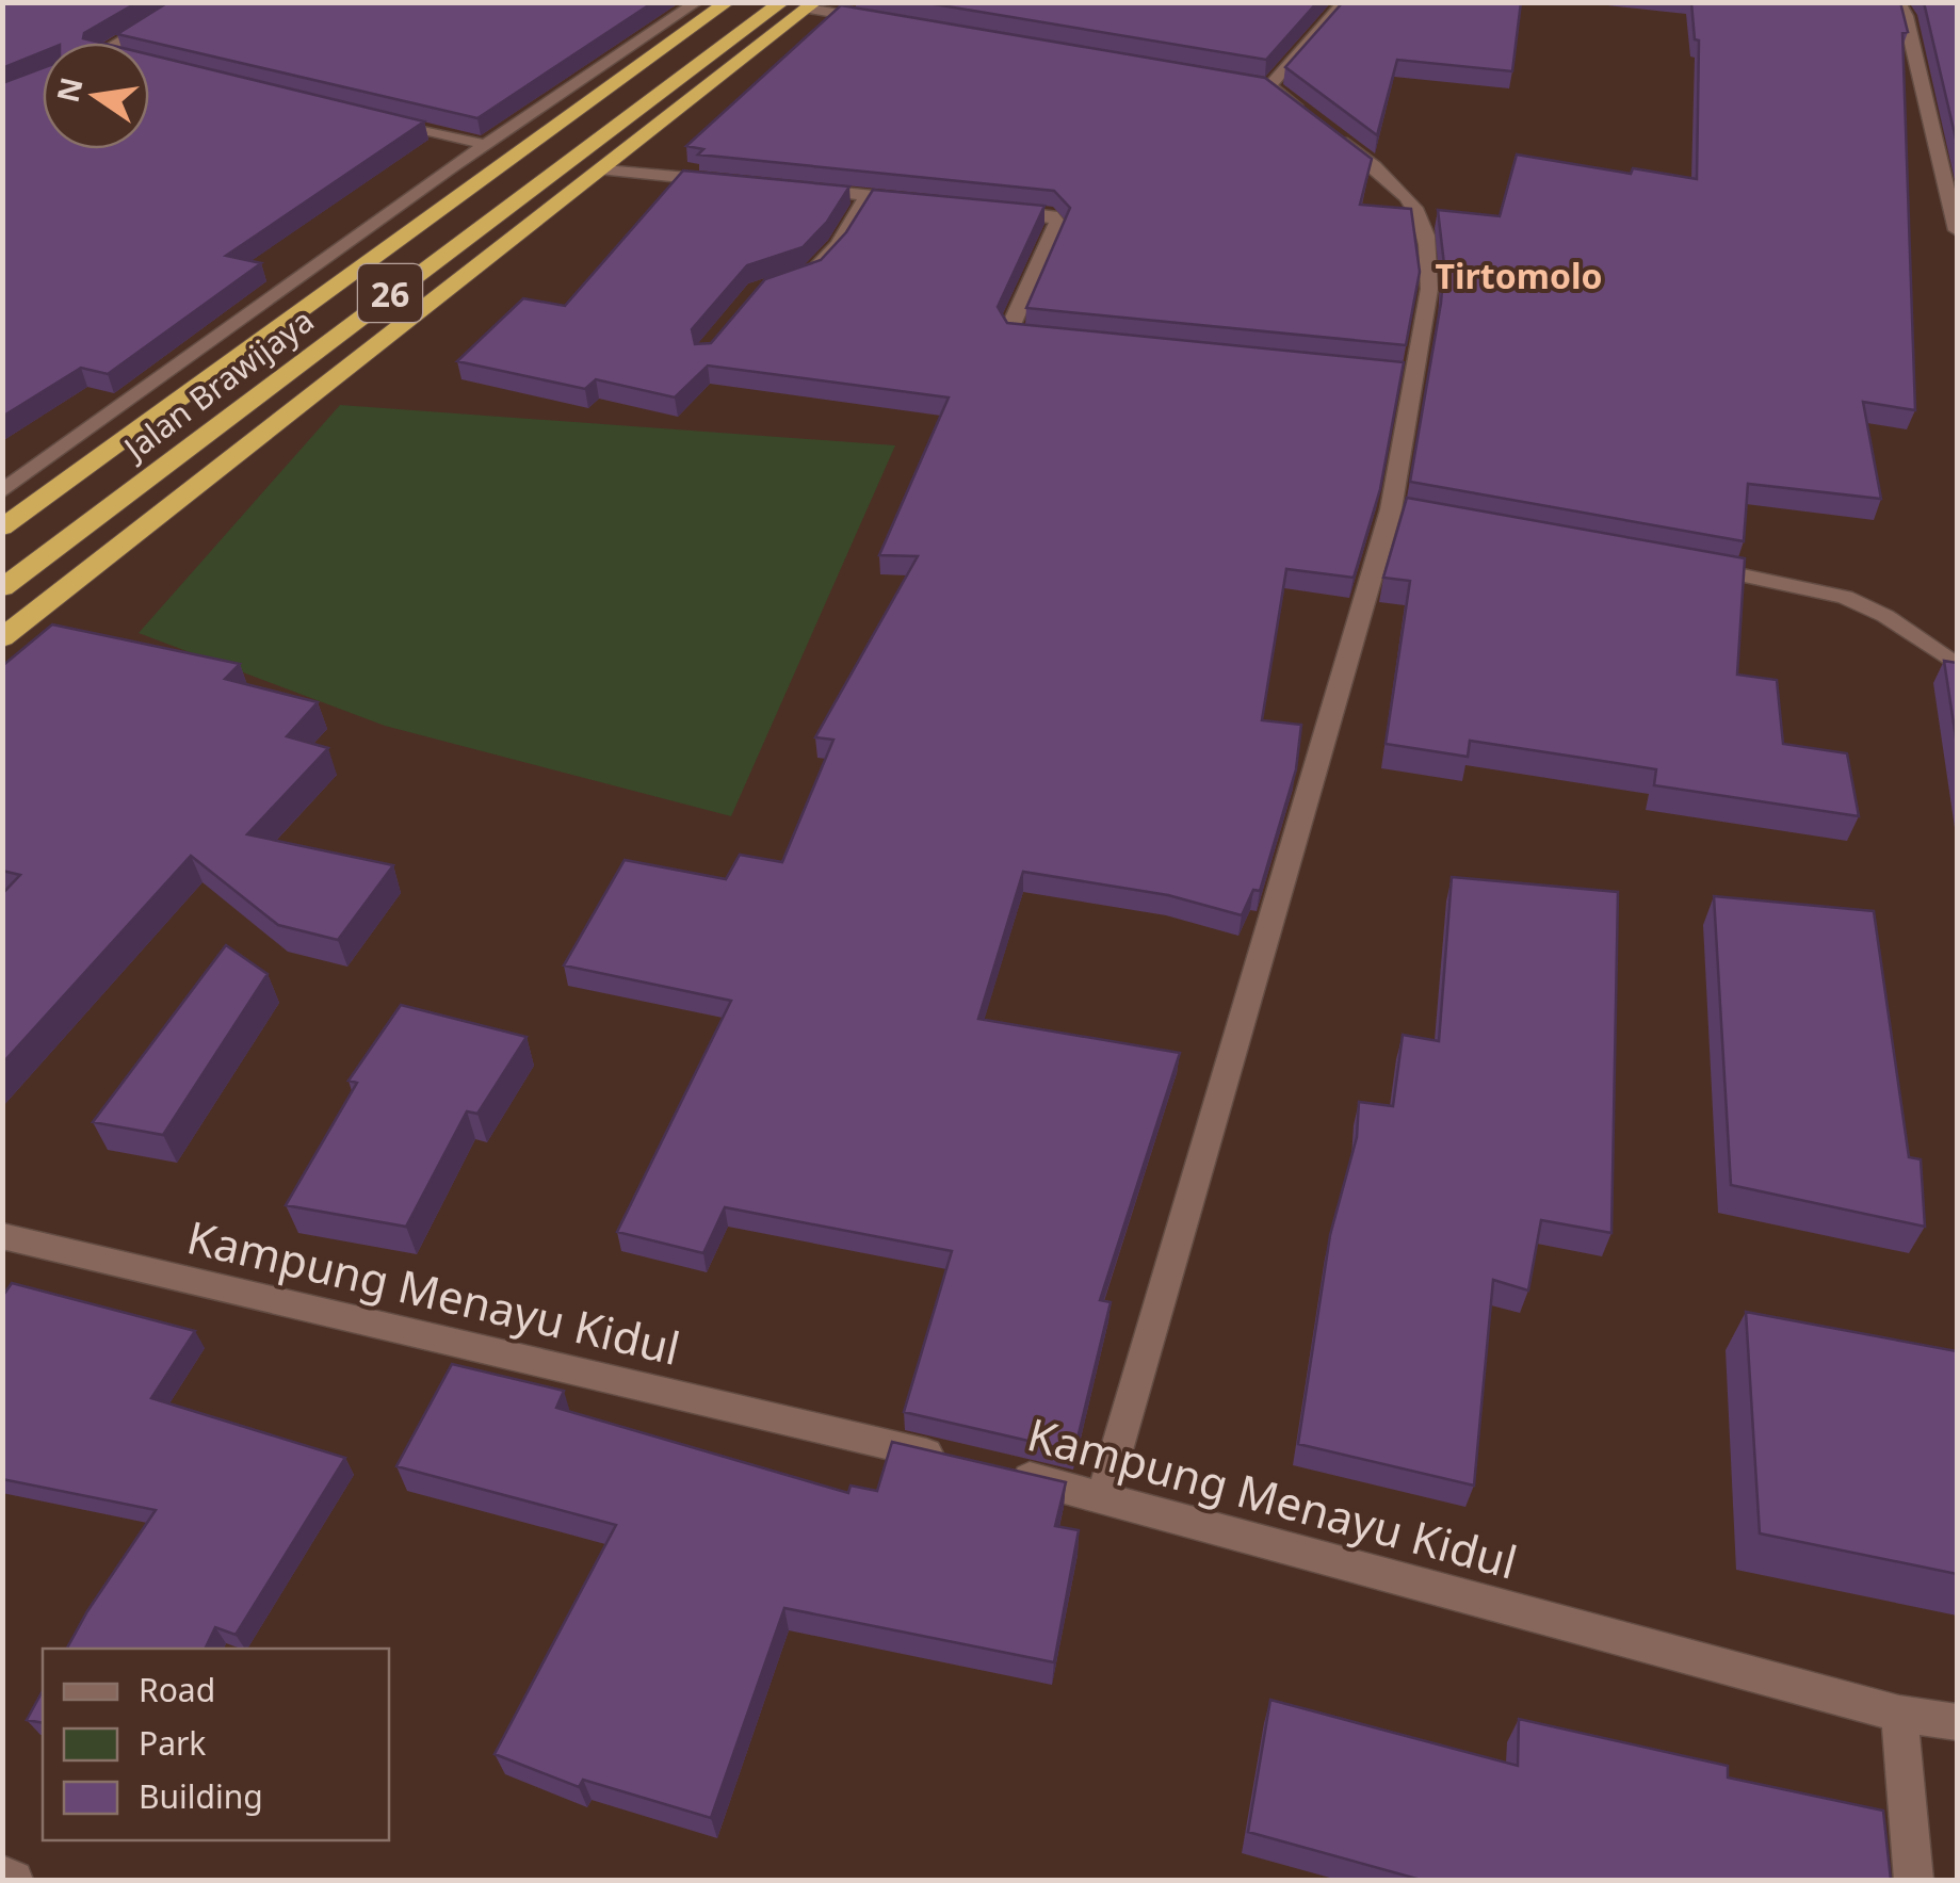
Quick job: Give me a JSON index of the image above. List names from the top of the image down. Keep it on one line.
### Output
{"streets":{"highway":["26","Jalan Brawijaya"],"street":["Kampung Menayu Kidul"]},"districts":["Tirtomolo"],"legend":["Road","Park","Building"],"north":"left"}
